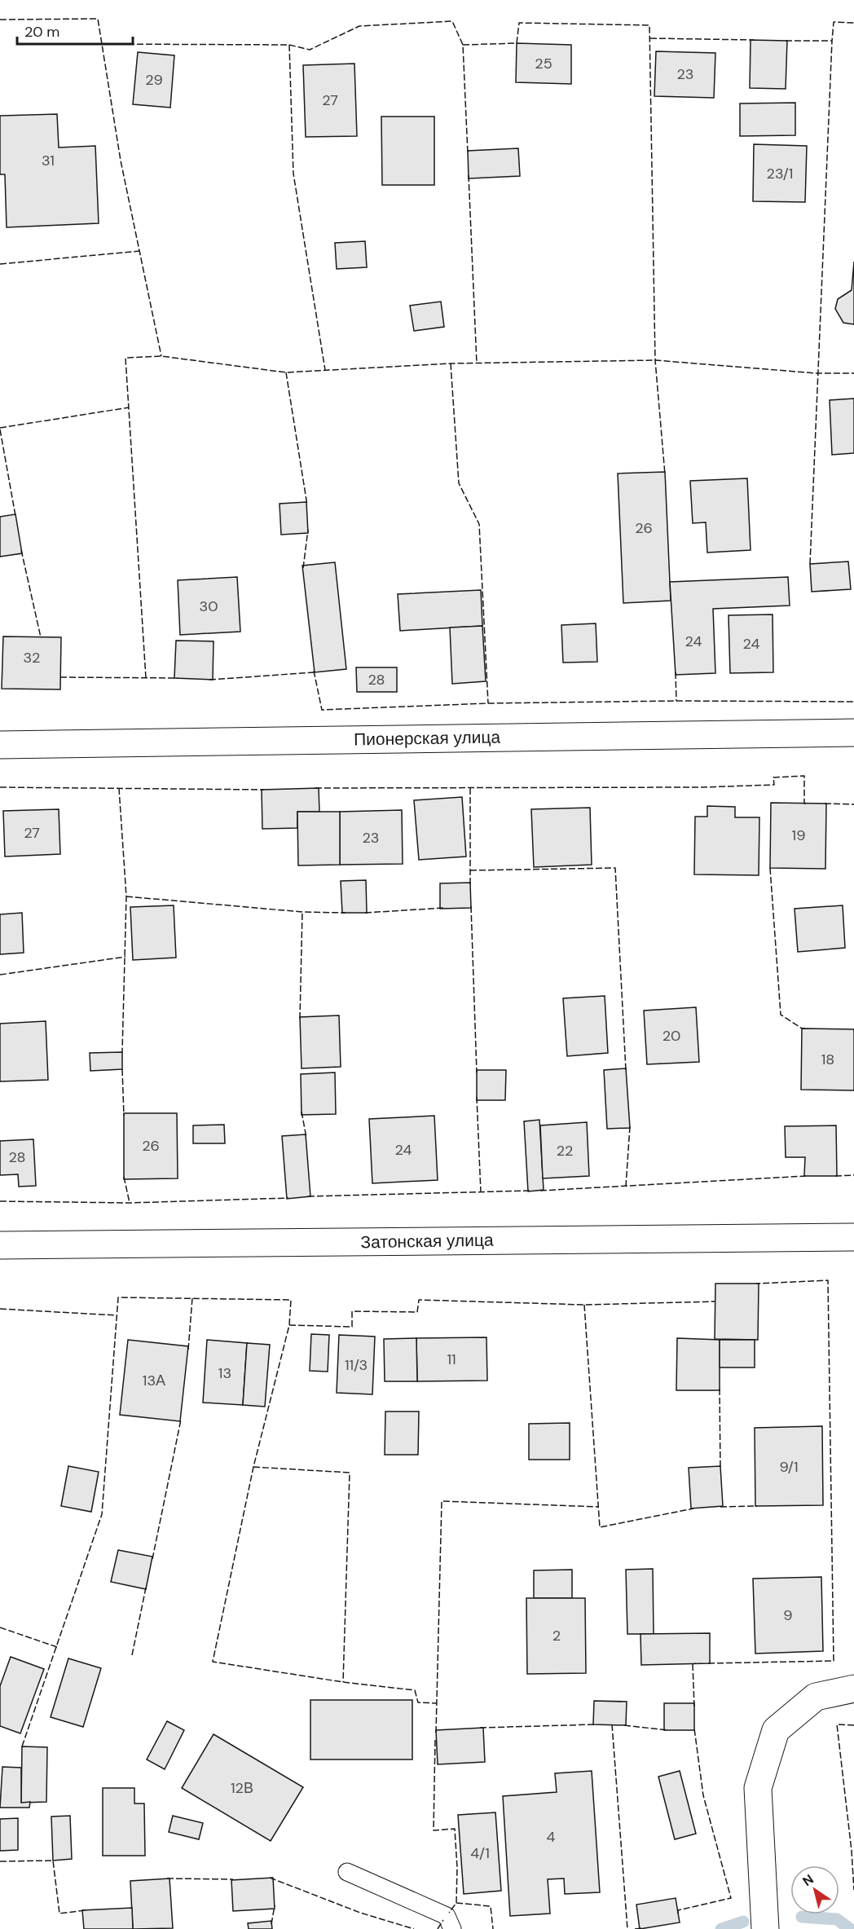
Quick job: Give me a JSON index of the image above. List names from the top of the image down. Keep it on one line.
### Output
{"streets":{"street":["Пионерская улица","Затонская улица"]},"house_numbers":["25","23","29","27","31","23/1","26","30","24","24","32","28","27","19","23","20","18","26","24","22","28","11","11/3","13","13А","9/1","9","2","12В","4","4/1"],"scale_bar":"20 m","north":"top left"}
